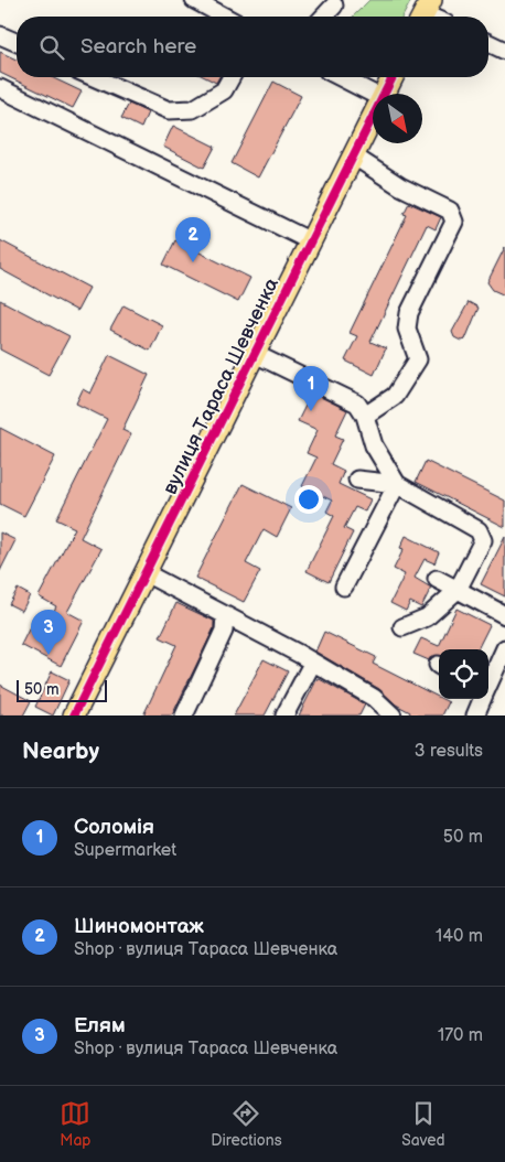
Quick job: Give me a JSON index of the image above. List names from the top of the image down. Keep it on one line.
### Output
{"streets":{"main road":["вулиця Тараса Шевченка"]},"scale_bar":"50 m","north":"bottom right","page":{"search":"Search here","pins":["2","1","3"],"scale":"50 m","heading":["Nearby","3 results"],"list":[{"mark":"1","name":"Соломiя","note":"Supermarket","value":"50 m"},{"mark":"2","name":"Шиномонтаж","note":"Shop · вулиця Тараса Шевченка","value":"140 m"},{"mark":"3","name":"Елям","note":"Shop · вулиця Тараса Шевченка","value":"170 m"}],"nav":["Map","Directions","Saved"]}}
